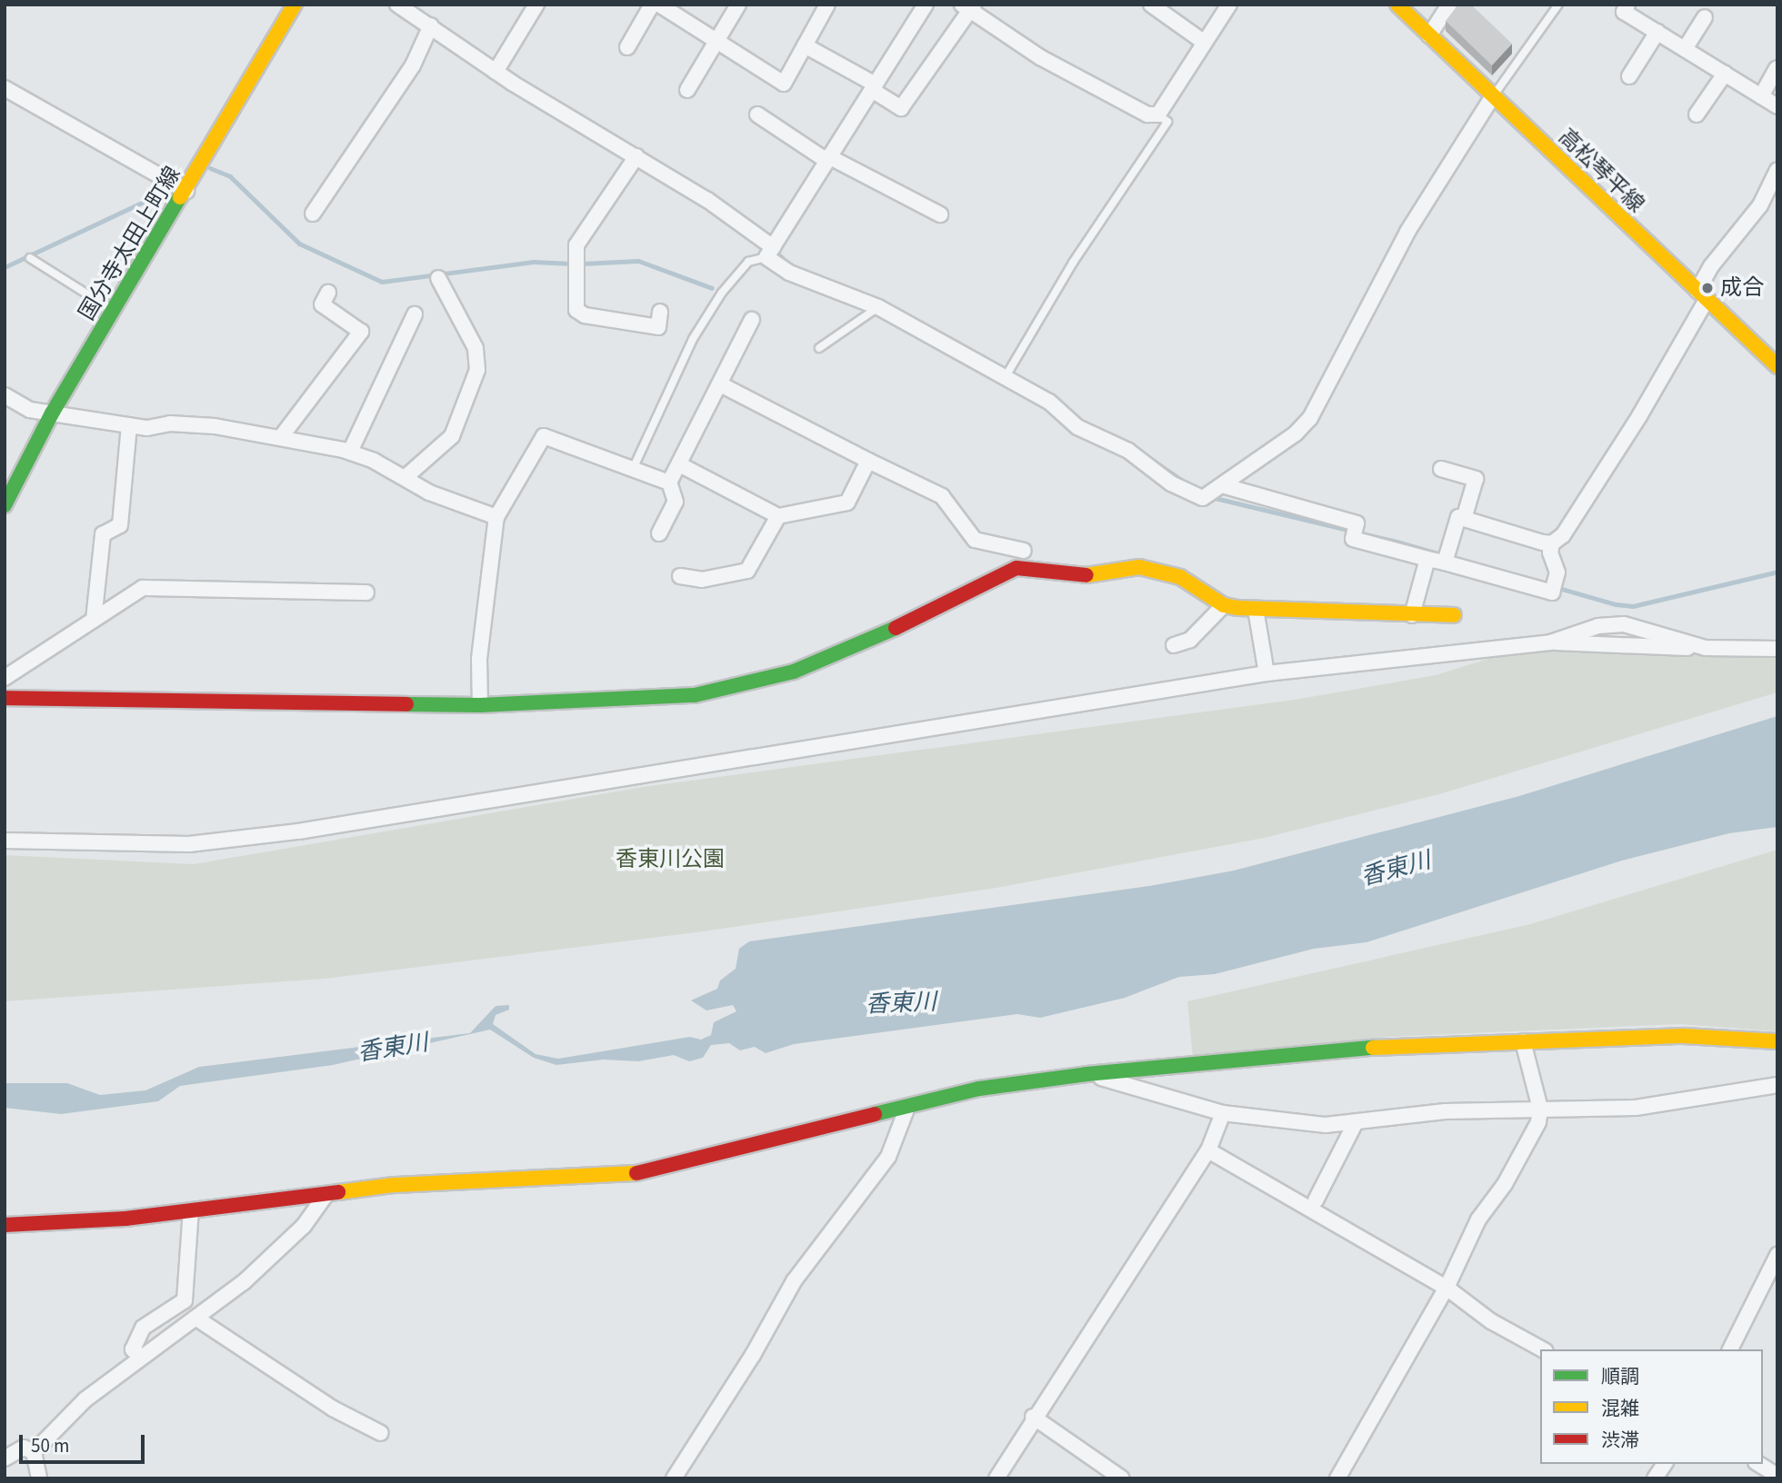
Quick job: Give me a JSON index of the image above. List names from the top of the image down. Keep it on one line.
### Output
{"streets":{"street":["高松琴平線","国分寺太田上町線"]},"water":["香東川"],"parks":["香東川公園"],"places":["成合"],"legend":["順調","混雑","渋滞"],"scale_bar":"50 m"}
